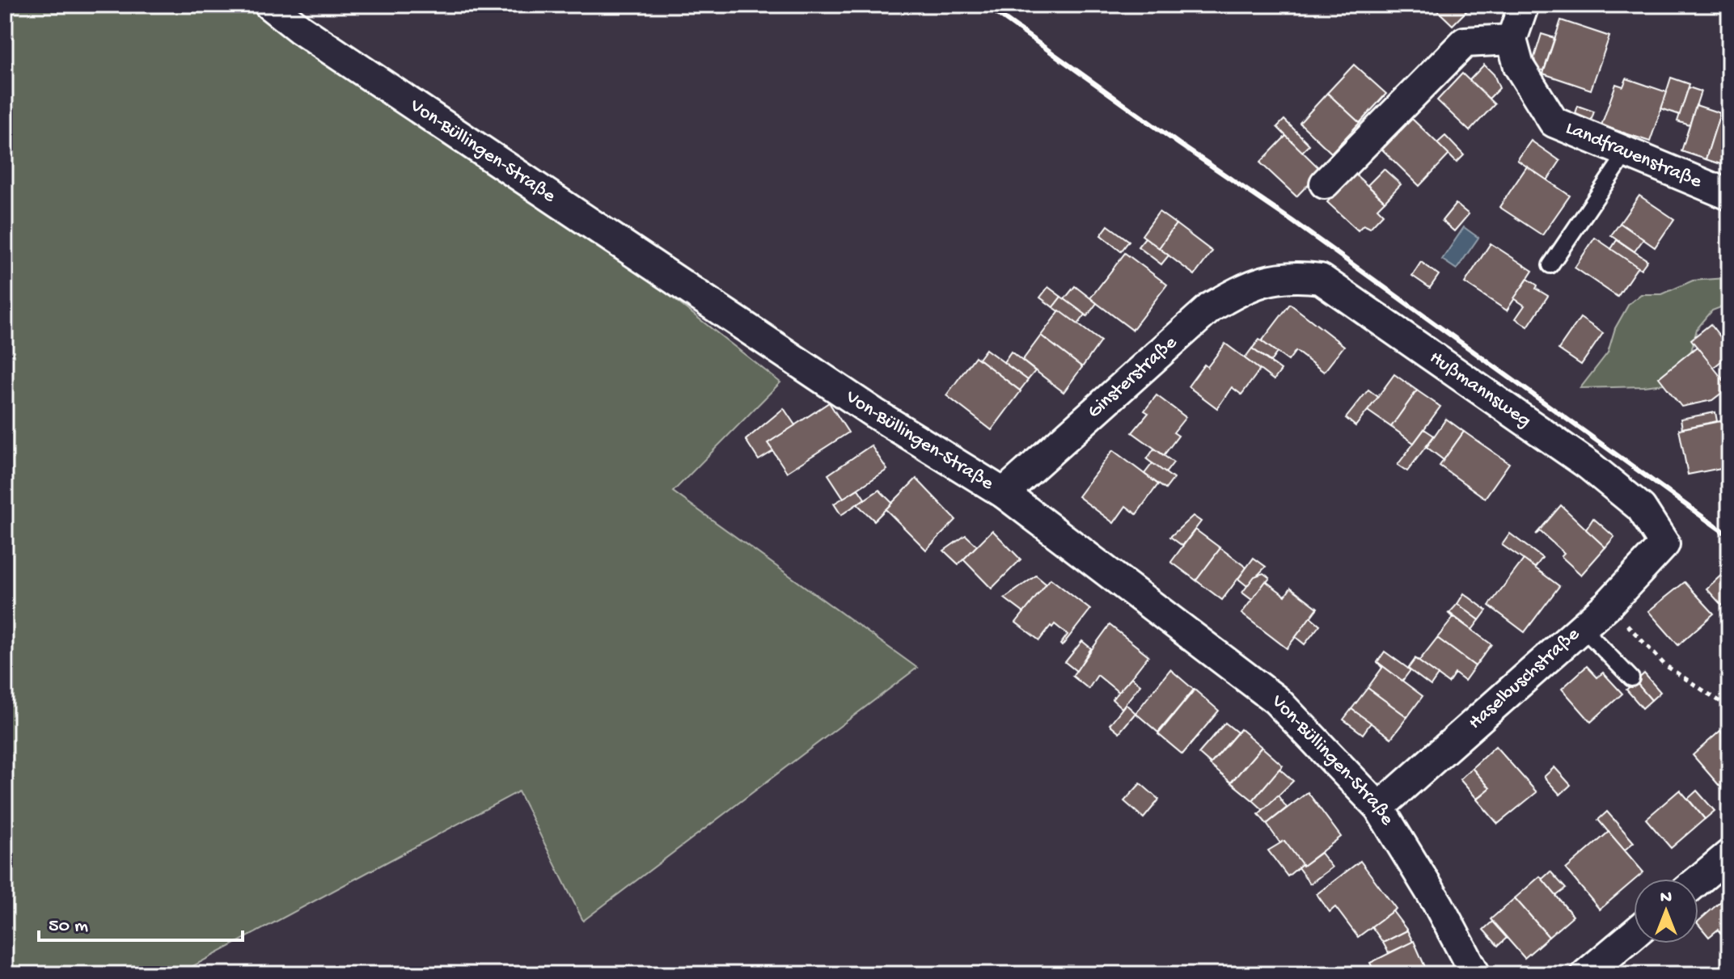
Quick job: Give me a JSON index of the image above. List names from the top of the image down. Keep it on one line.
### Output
{"streets":{"street":["Von-Büllingen-Straße","Landfrauenstraße","Ginsterstraße","Hußmannsweg","Haselbuschstraße"]},"crossings":[["Von-Büllingen-Straße","Ginsterstraße"],["Von-Büllingen-Straße","Haselbuschstraße"],["Ginsterstraße","Hußmannsweg"],["Hußmannsweg","Haselbuschstraße"]],"scale_bar":"50 m","north":"top"}
